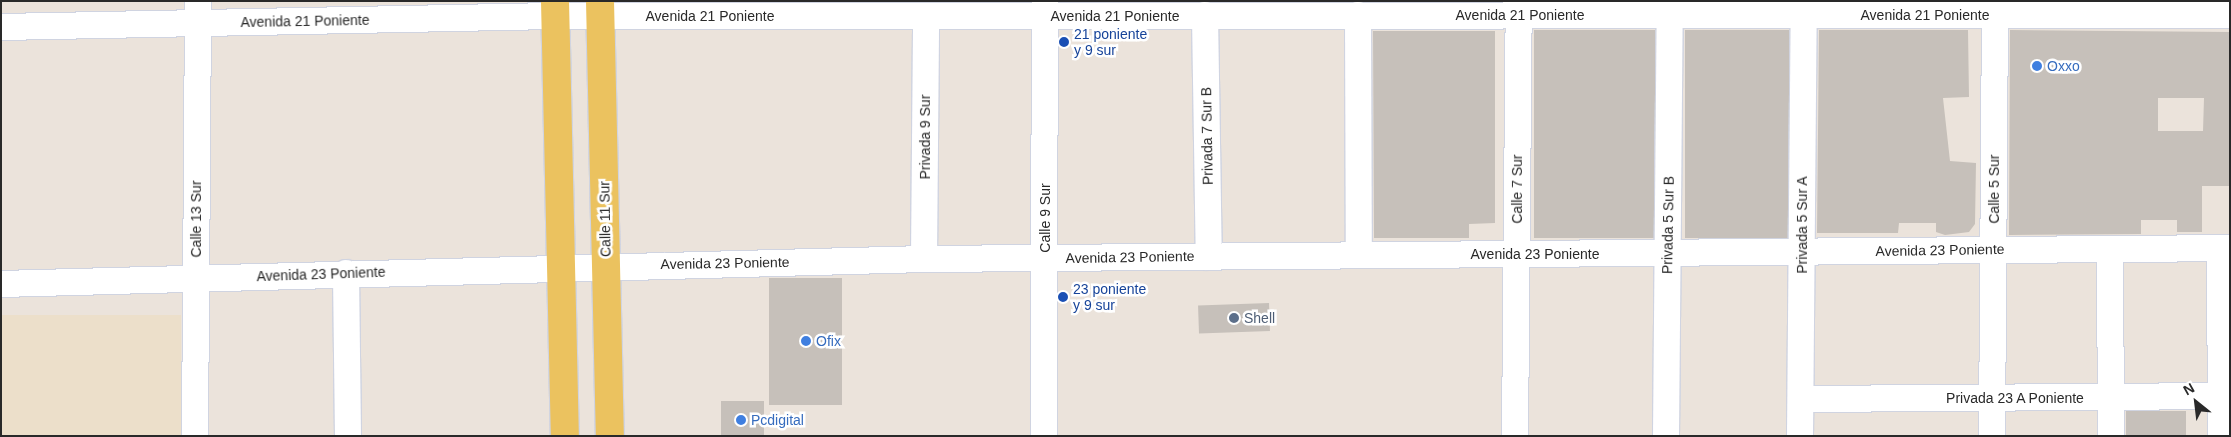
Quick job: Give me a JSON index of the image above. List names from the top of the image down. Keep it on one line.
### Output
{"streets":{"main road":["Calle 11 Sur"],"street":["Avenida 21 Poniente","Privada 7 Sur B","Privada 9 Sur","Calle 7 Sur","Calle 5 Sur","Calle 9 Sur","Calle 13 Sur","Privada 5 Sur B","Privada 5 Sur A","Avenida 23 Poniente","Privada 23 A Poniente"]},"crossings":[["Avenida 21 Poniente","Privada 7 Sur B"],["Avenida 21 Poniente","Privada 9 Sur"],["Avenida 21 Poniente","Calle 7 Sur"],["Avenida 21 Poniente","Calle 5 Sur"],["Avenida 21 Poniente","Calle 9 Sur"],["Avenida 21 Poniente","Calle 13 Sur"],["Avenida 21 Poniente","Calle 11 Sur"],["Avenida 21 Poniente","Privada 5 Sur B"],["Avenida 21 Poniente","Privada 5 Sur A"],["Privada 7 Sur B","Avenida 23 Poniente"],["Privada 9 Sur","Avenida 23 Poniente"],["Calle 7 Sur","Avenida 23 Poniente"],["Calle 5 Sur","Avenida 23 Poniente"],["Calle 5 Sur","Privada 23 A Poniente"],["Calle 9 Sur","Avenida 23 Poniente"],["Calle 13 Sur","Avenida 23 Poniente"],["Calle 11 Sur","Avenida 23 Poniente"],["Privada 5 Sur B","Avenida 23 Poniente"],["Privada 5 Sur A","Avenida 23 Poniente"],["Privada 5 Sur A","Privada 23 A Poniente"]],"places":["21 poniente y 9 sur","Oxxo","23 poniente y 9 sur","Shell","Ofix","Pcdigital"],"north":"top left"}
